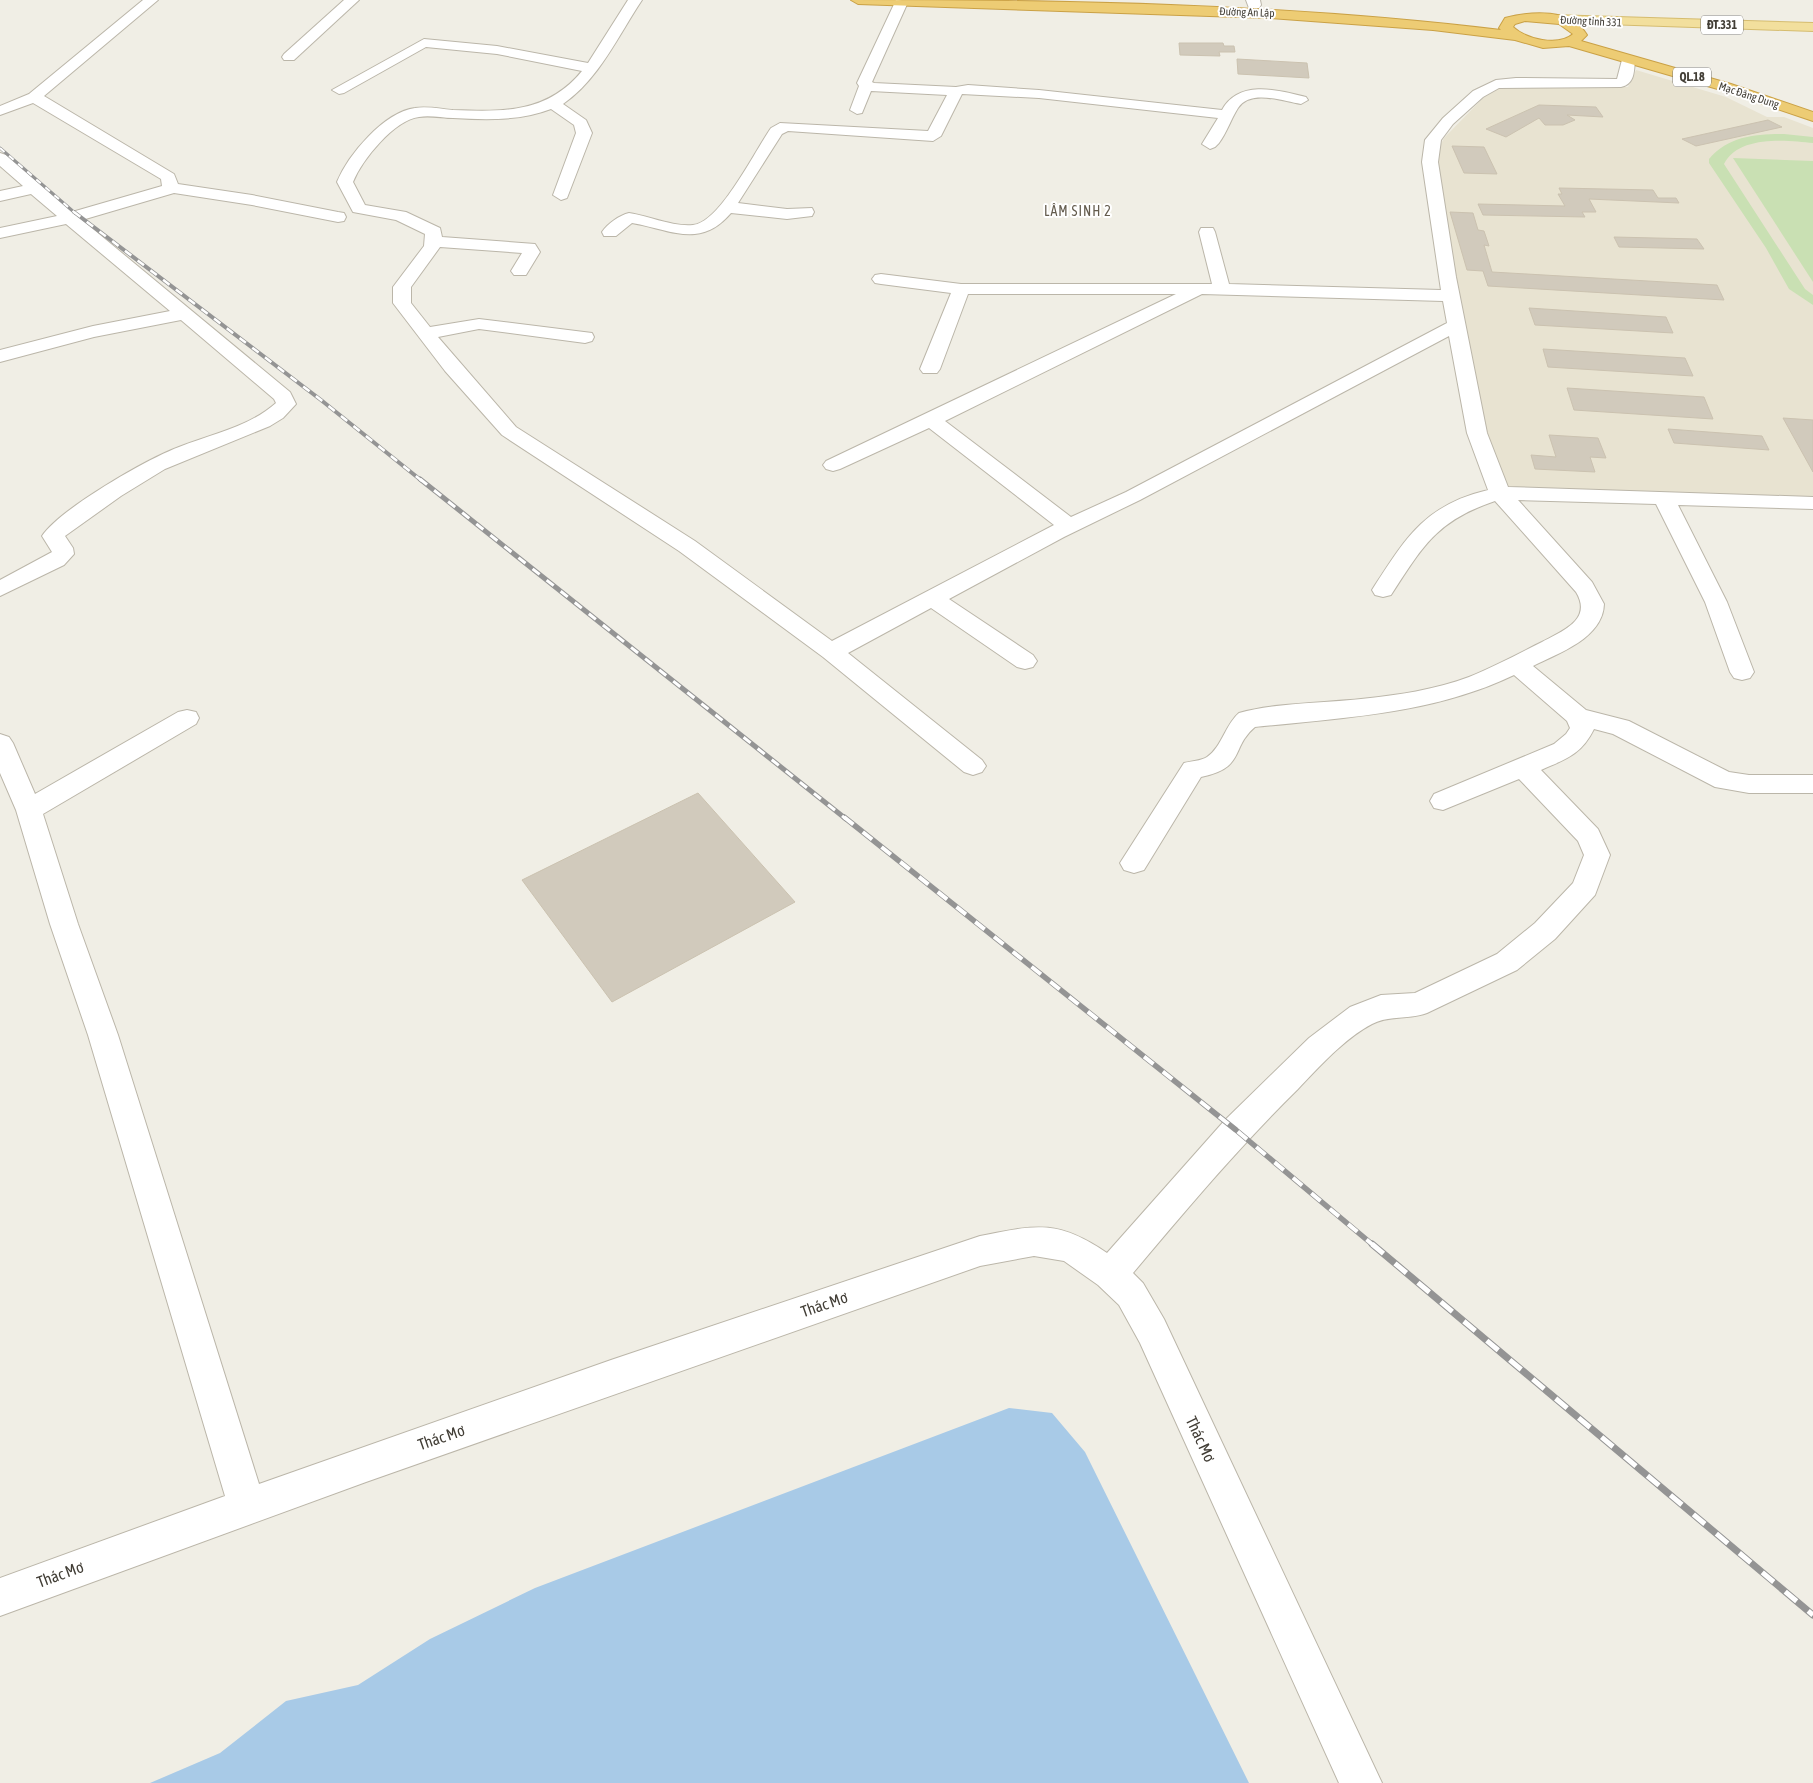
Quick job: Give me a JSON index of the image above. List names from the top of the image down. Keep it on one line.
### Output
{"streets":{"highway":["Đường An Lập","QL.18","Mạc Đăng Dung"],"main road":["Đường tỉnh 331","ĐT.331"],"street":["Thác Mơ"]},"crossings":[["Đường An Lập","QL.18"],["Đường tỉnh 331","QL.18"],["Đường tỉnh 331","Mạc Đăng Dung"],["QL.18","Mạc Đăng Dung"]],"districts":["LÂM SINH 2"]}
